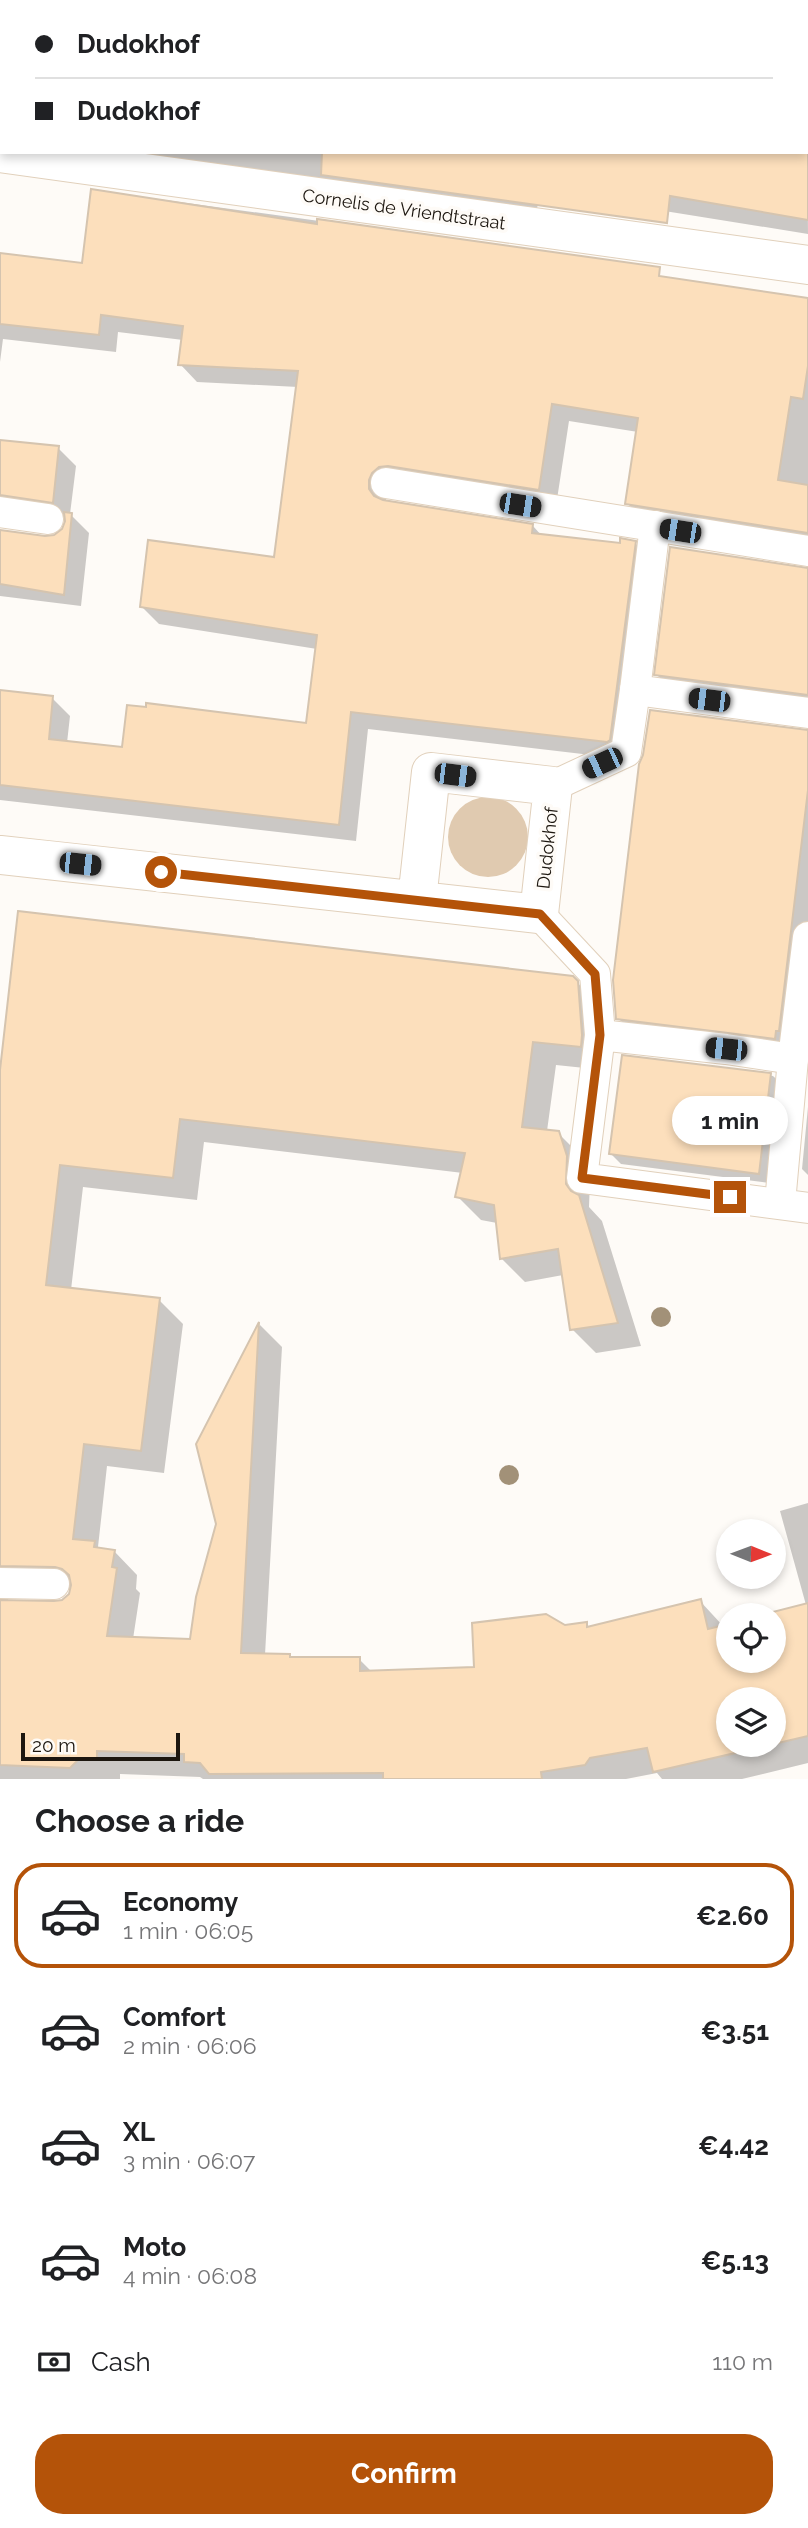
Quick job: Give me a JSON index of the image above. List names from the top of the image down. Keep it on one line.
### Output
{"streets":{"street":["Cornelis de Vriendtstraat","Dudokhof"]},"scale_bar":"20 m","north":"right","page":{"banner":["Dudokhof","Dudokhof"],"bubble":"1 min","scale":"20 m","heading":"Choose a ride","list":[{"name":"Economy","note":"1 min · 06:05","value":"€2.60"},{"name":"Comfort","note":"2 min · 06:06","value":"€3.51"},{"name":"XL","note":"3 min · 06:07","value":"€4.42"},{"name":"Moto","note":"4 min · 06:08","value":"€5.13"}],"pay":["Cash","110 m"],"buttons":"Confirm"}}
